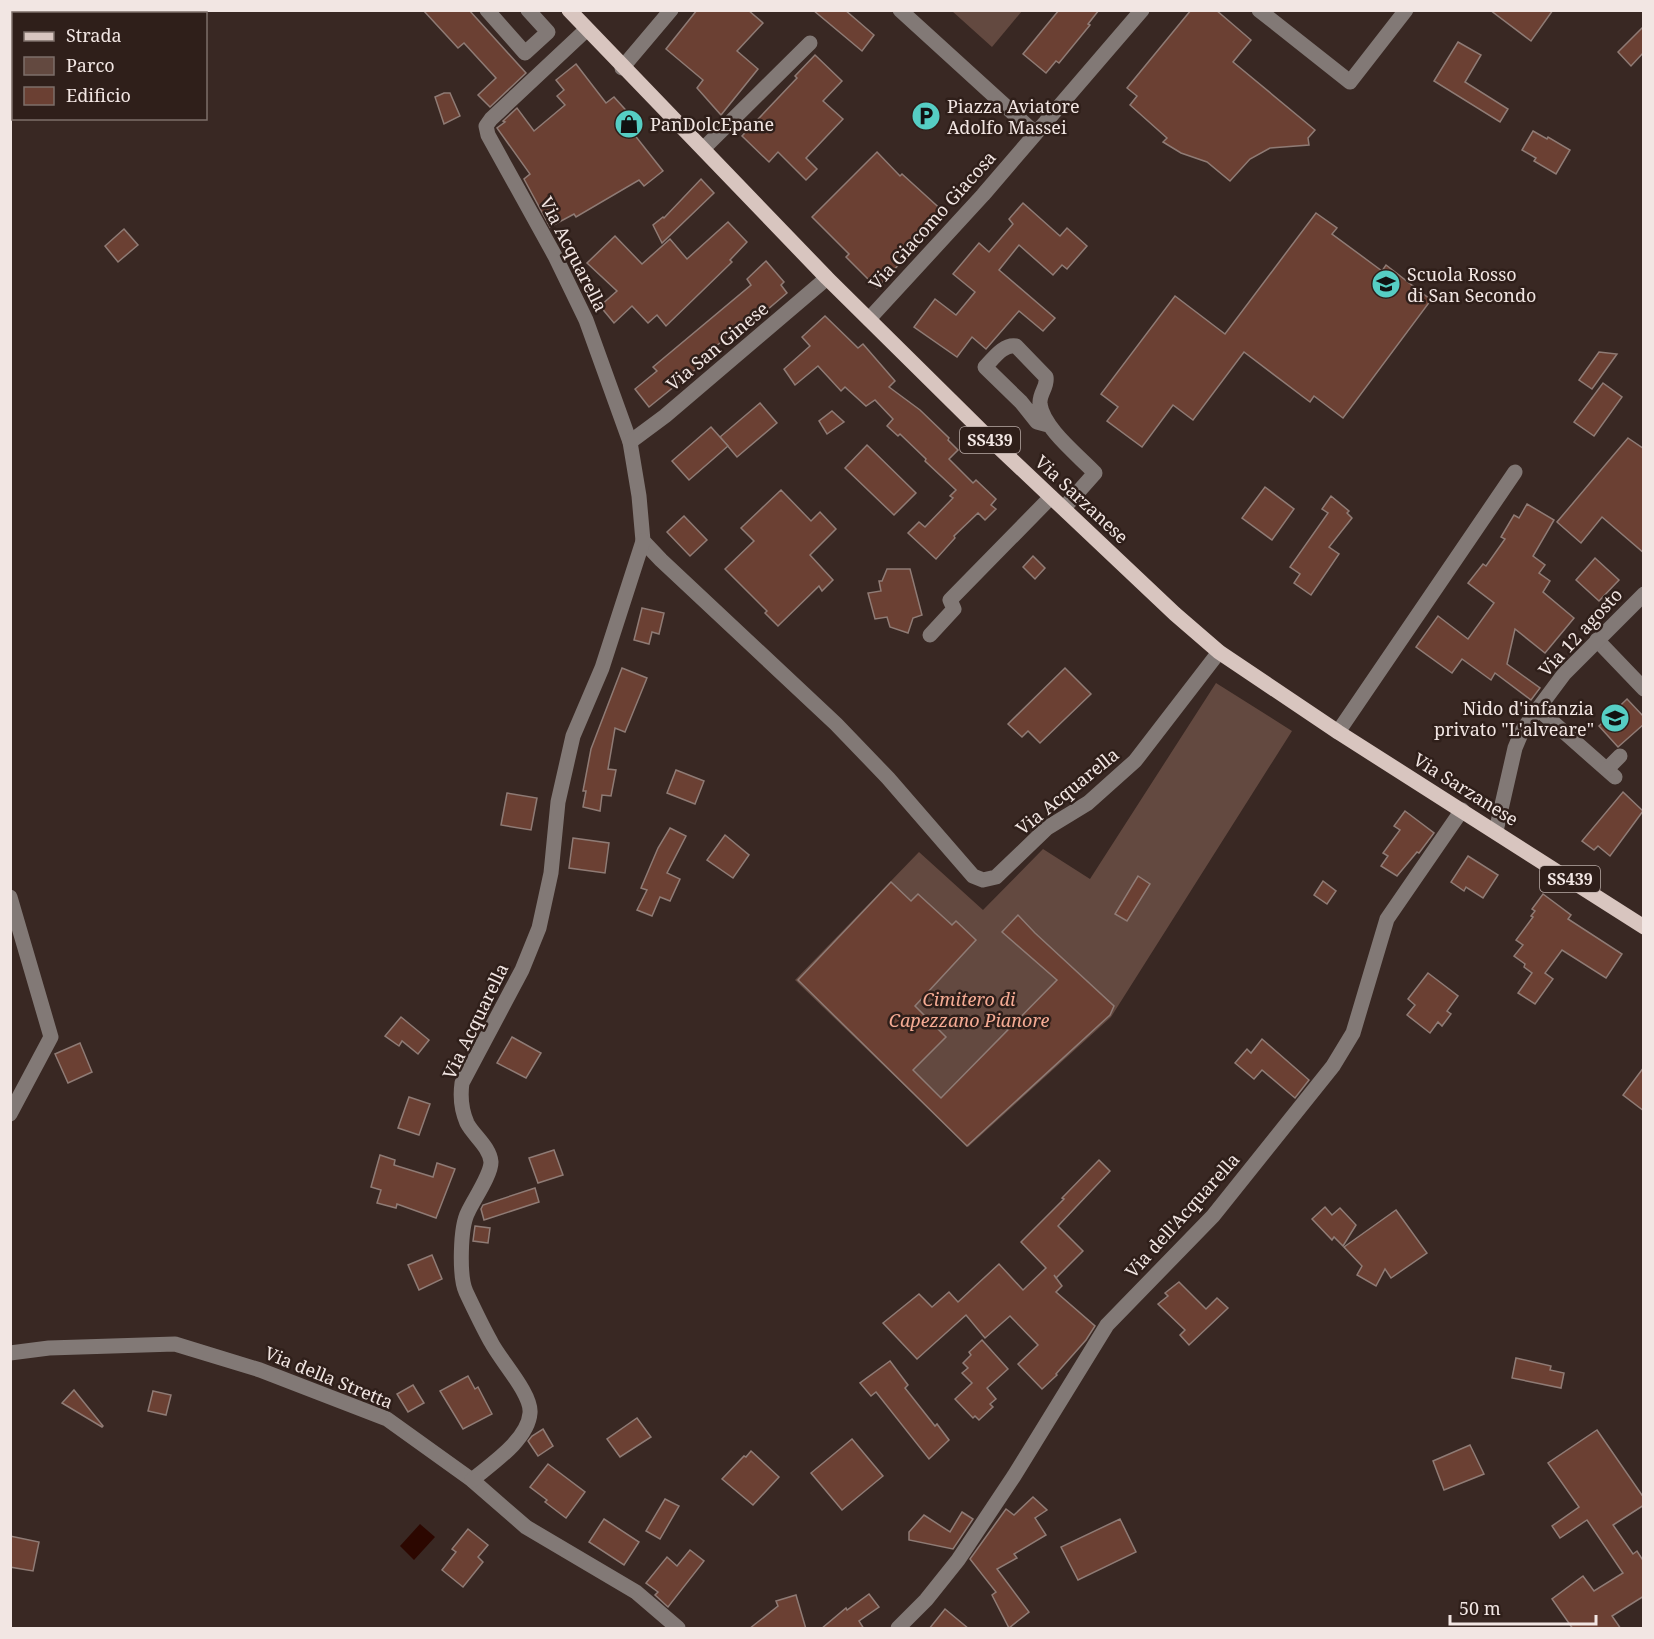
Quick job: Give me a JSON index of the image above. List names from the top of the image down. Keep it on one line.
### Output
{"streets":{"main road":["SS439","Via Sarzanese"],"street":["Via Giacomo Giacosa","Via Acquarella","Via San Ginese","Via 12 agosto","Via dell'Acquarella","Via della Stretta"]},"crossings":[["Via Giacomo Giacosa","Via Sarzanese"],["Via Acquarella","Via San Ginese"],["Via Acquarella","Via Sarzanese"],["Via Acquarella","Via della Stretta"],["Via San Ginese","Via Sarzanese"],["Via Sarzanese","Via 12 agosto"],["Via Sarzanese","Via dell'Acquarella"]],"parks":["Cimitero di Capezzano Pianore"],"places":{"parking":["Piazza Aviatore Adolfo Massei"],"shop":["PanDolcEpane"],"school or university":["Scuola Rosso di San Secondo","Nido d'infanzia privato \"L'alveare\""]},"legend":["Strada","Parco","Edificio"],"scale_bar":"50 m"}
